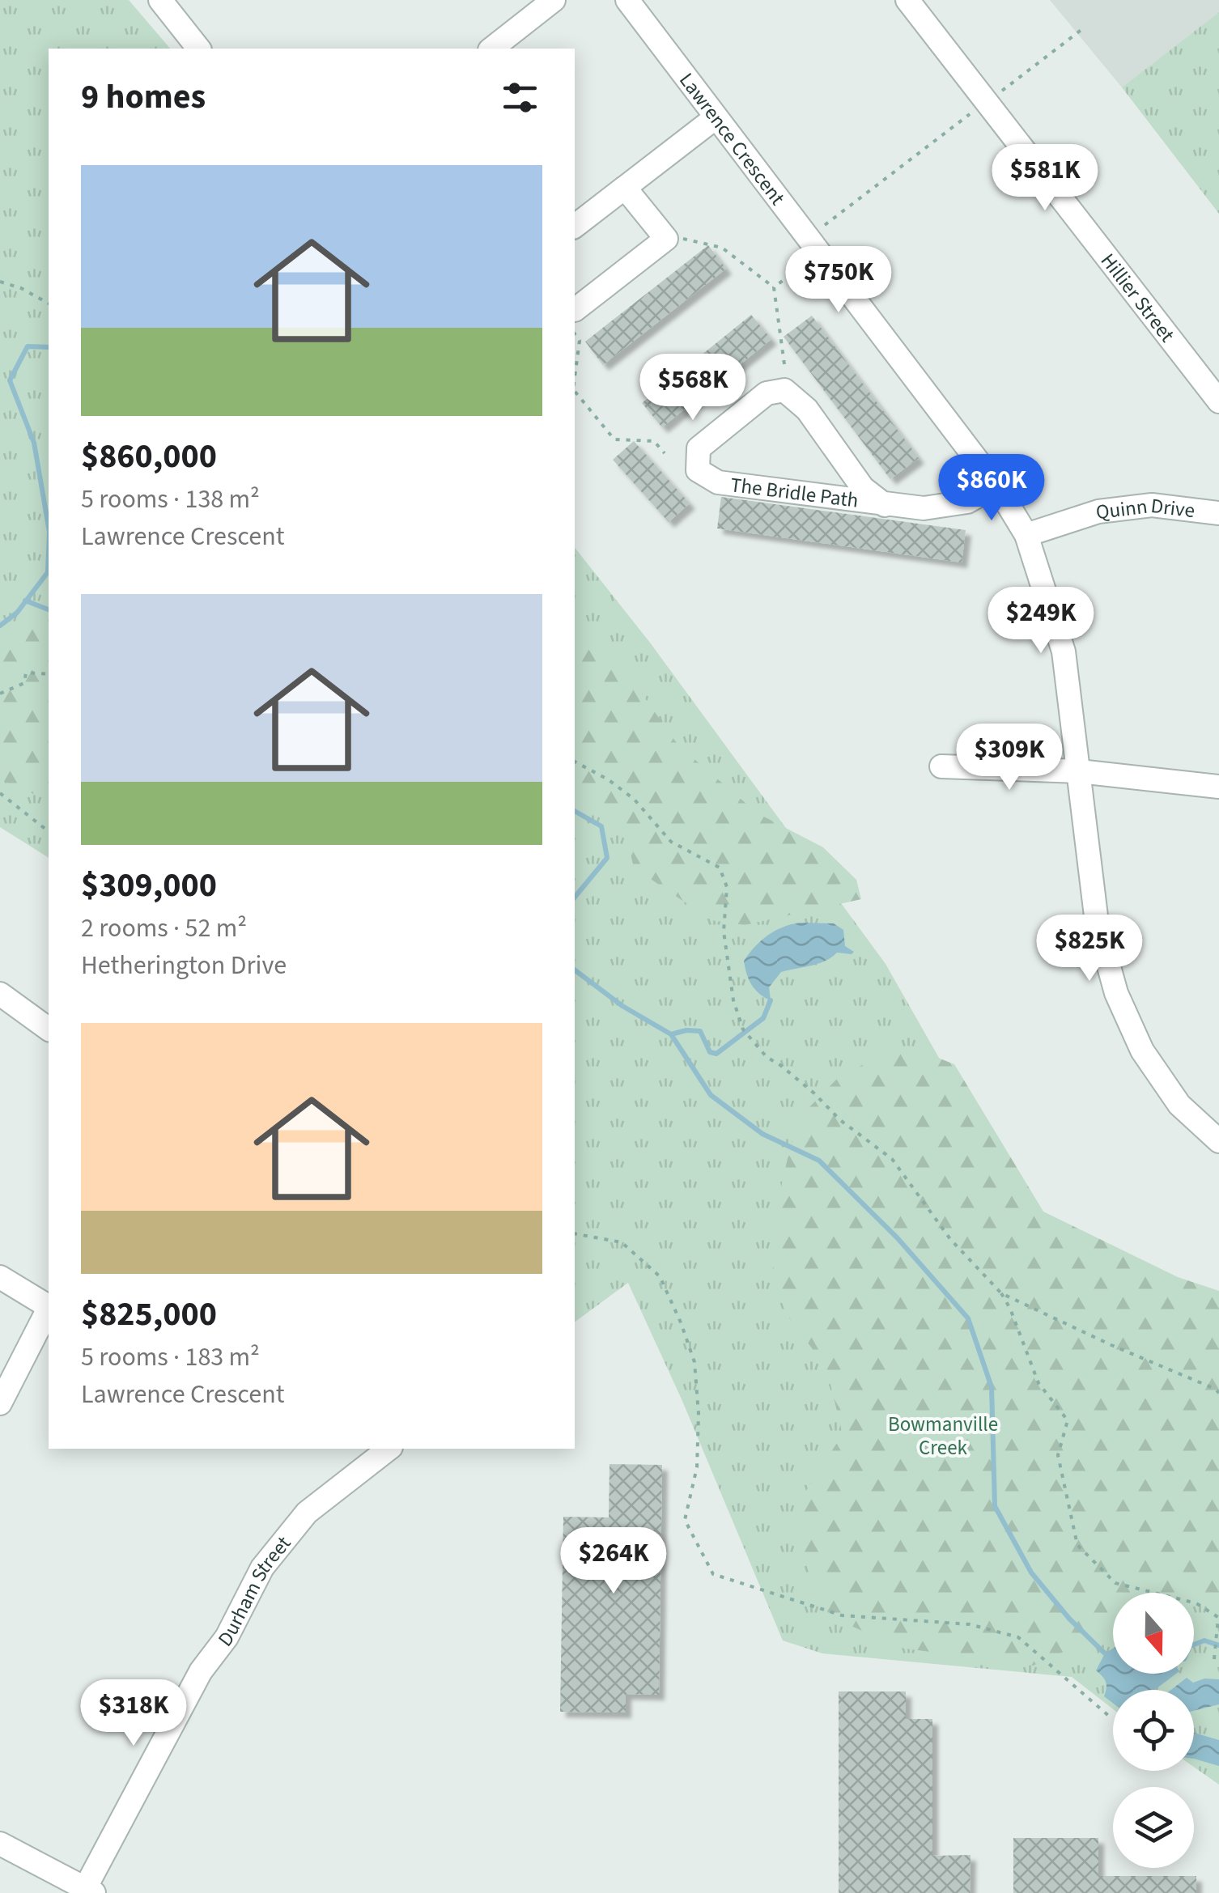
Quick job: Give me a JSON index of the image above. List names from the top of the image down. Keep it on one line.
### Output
{"streets":{"street":["Lawrence Crescent","Hillier Street","The Bridle Path","Quinn Drive","Durham Street"]},"crossings":[["Lawrence Crescent","The Bridle Path"],["Lawrence Crescent","Quinn Drive"]],"parks":["Bowmanville Creek"],"north":"bottom","page":{"heading":"9 homes","price":["$581K","$750K","$568K","$860K","$249K","$309K","$825K","$264K","$318K"],"list":[{"name":"$860,000","note":"5 rooms · 138 m² · Lawrence Crescent"},{"name":"$309,000","note":"2 rooms · 52 m² · Hetherington Drive"},{"name":"$825,000","note":"5 rooms · 183 m² · Lawrence Crescent"}]}}
